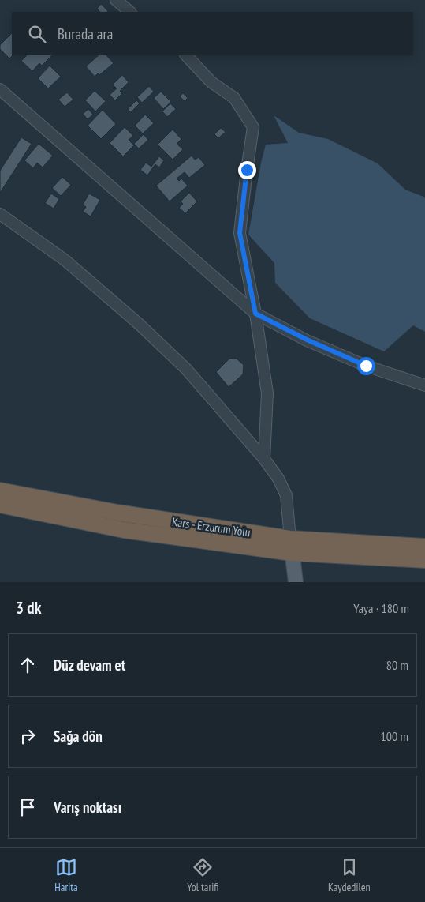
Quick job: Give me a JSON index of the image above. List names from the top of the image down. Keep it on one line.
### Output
{"streets":{"highway":["Kars - Erzurum Yolu"]},"page":{"search":"Burada ara","heading":["3 dk","Yaya · 180 m"],"list":[["Düz devam et","80 m"],["Sağa dön","100 m"],"Varış noktası"],"nav":["Harita","Yol tarifi","Kaydedilen"]}}
